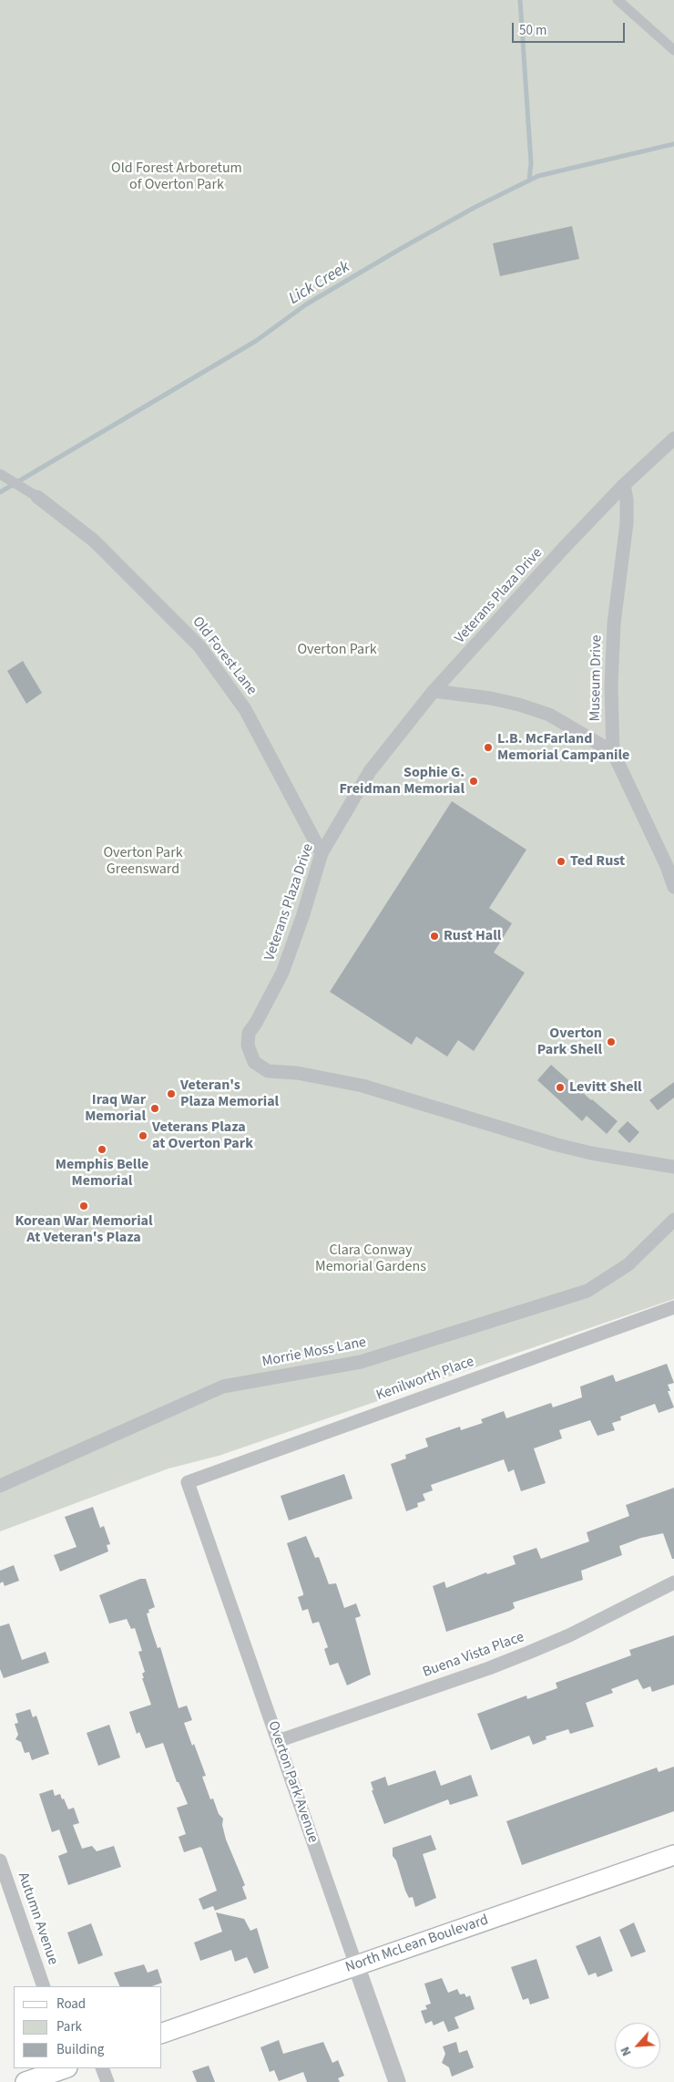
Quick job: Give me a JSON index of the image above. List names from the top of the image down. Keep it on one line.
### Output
{"streets":{"main road":["North McLean Boulevard"],"street":["Veterans Plaza Drive","Old Forest Lane","Museum Drive","Morrie Moss Lane","Kenilworth Place","Buena Vista Place","Overton Park Avenue","Autumn Avenue"]},"crossings":[["Veterans Plaza Drive","Old Forest Lane"],["Veterans Plaza Drive","Museum Drive"],["Kenilworth Place","Overton Park Avenue"],["Buena Vista Place","Overton Park Avenue"],["Overton Park Avenue","North McLean Boulevard"]],"water":["Lick Creek"],"parks":["Old Forest Arboretum of Overton Park","Overton Park","Overton Park Greensward","Clara Conway Memorial Gardens"],"places":["L.B. McFarland Memorial Campanile","Sophie G. Freidman Memorial","Ted Rust","Rust Hall","Overton Park Shell","Levitt Shell","Veteran's Plaza Memorial","Iraq War Memorial","Veterans Plaza at Overton Park","Memphis Belle Memorial","Korean War Memorial At Veteran's Plaza"],"legend":["Road","Park","Building"],"scale_bar":"50 m","north":"bottom left"}
